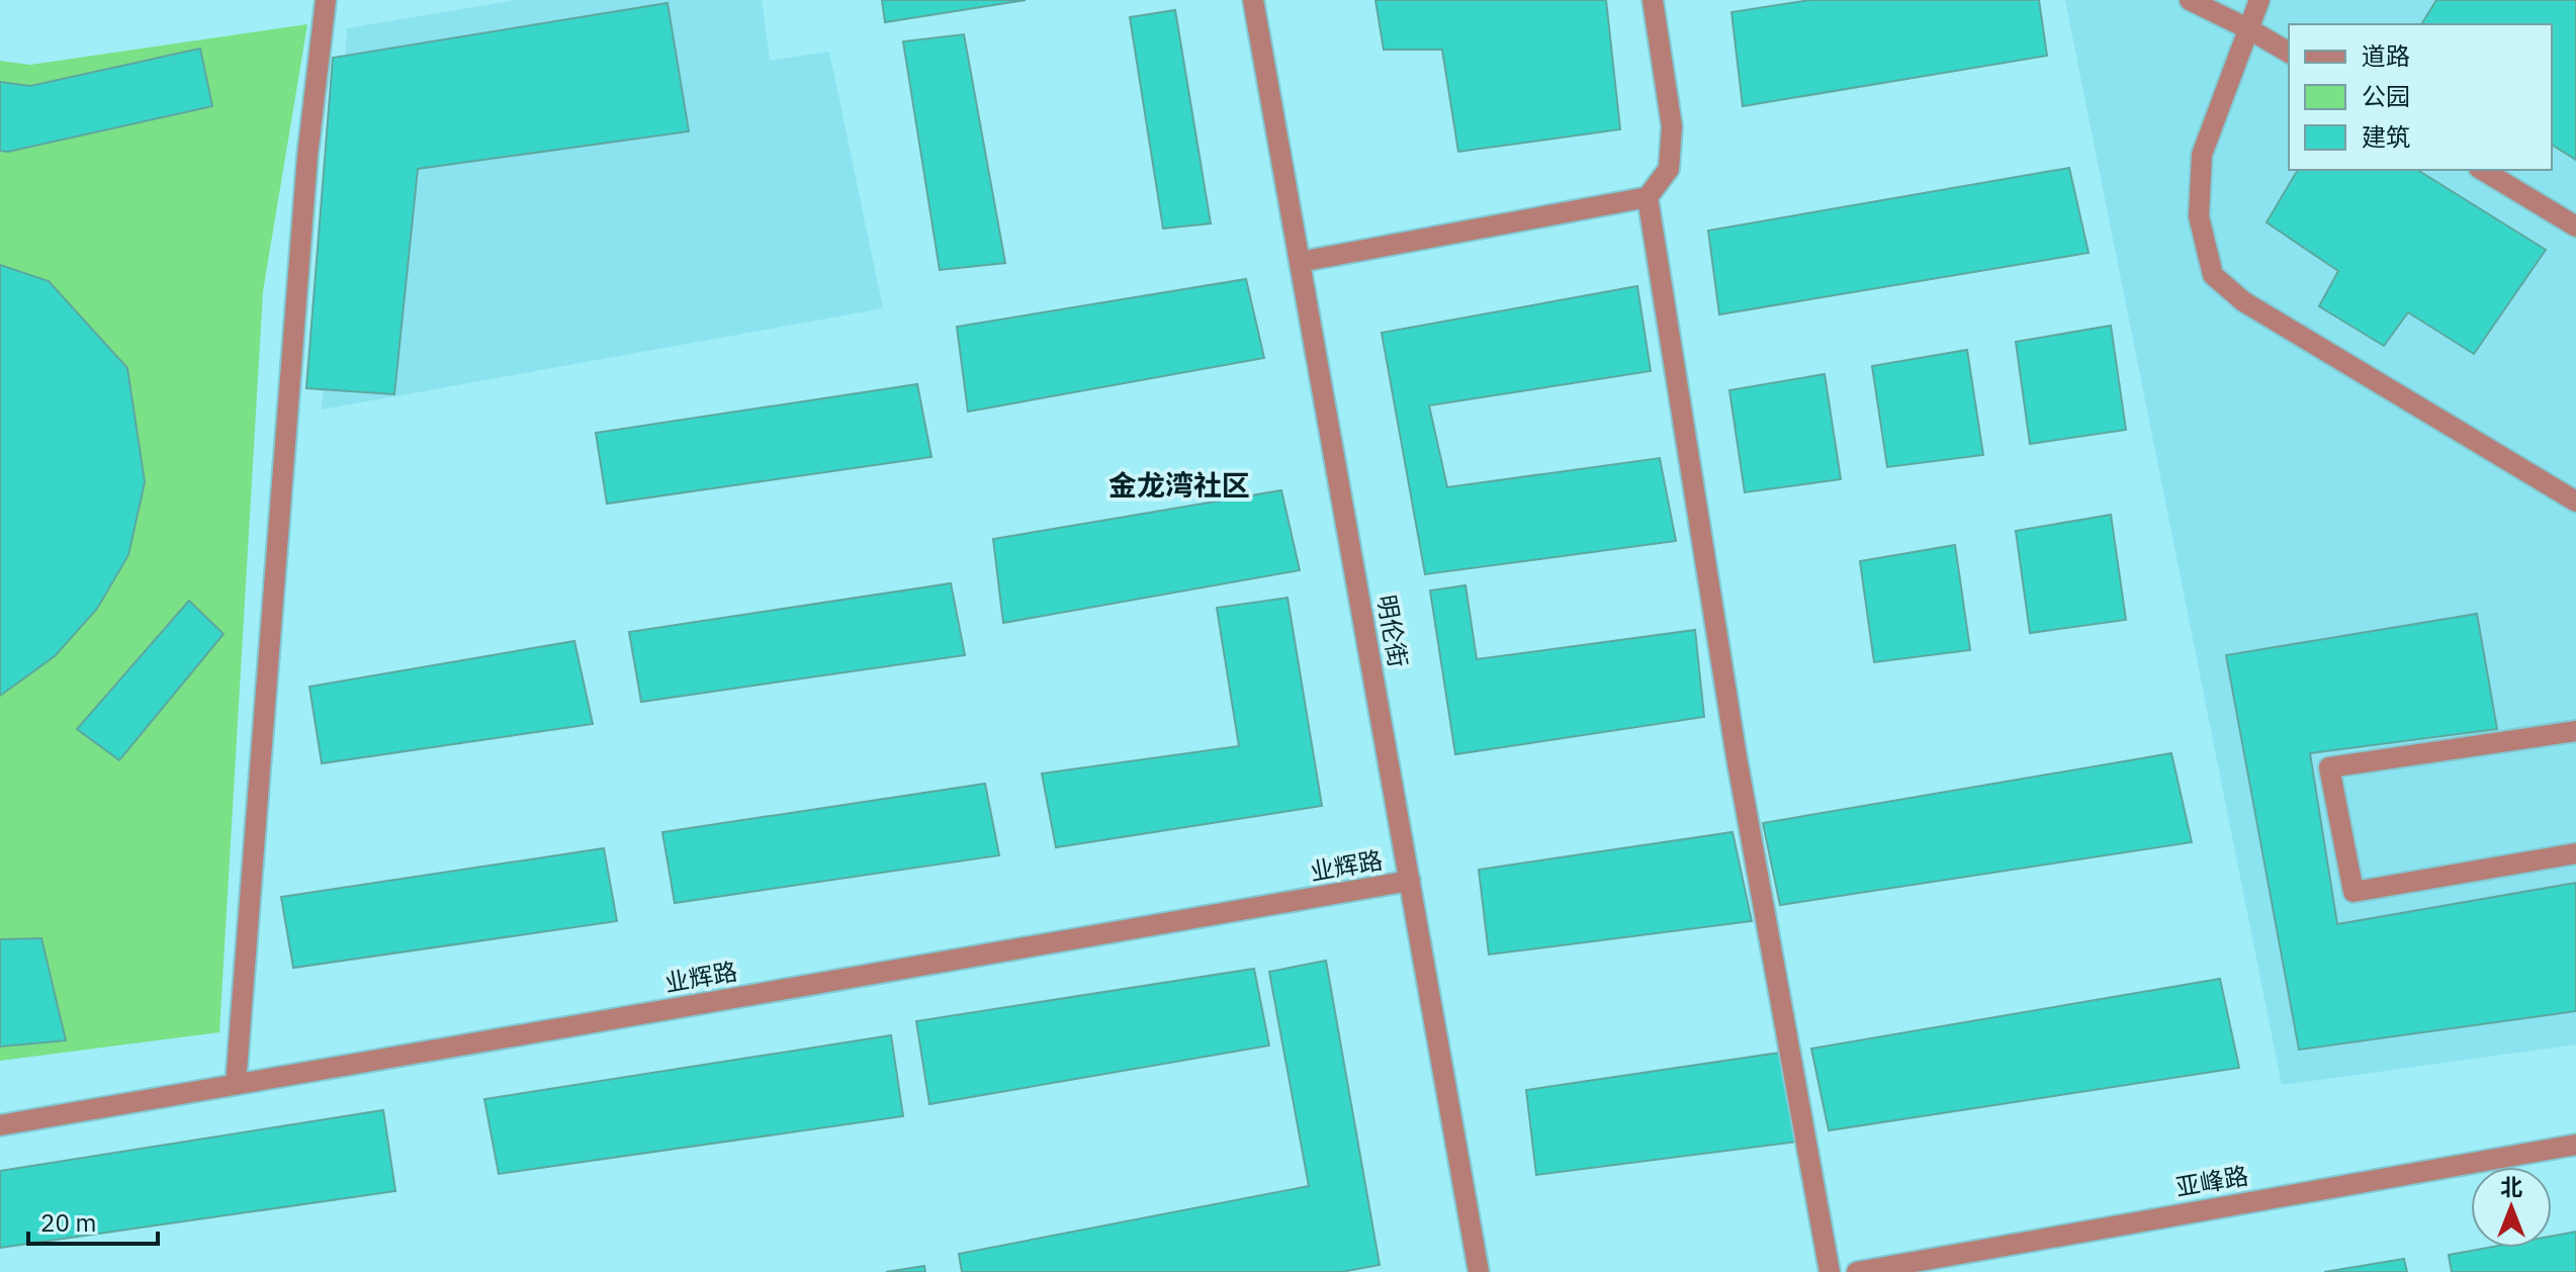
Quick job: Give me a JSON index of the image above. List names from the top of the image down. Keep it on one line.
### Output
{"streets":{"street":["明伦街","业辉路","亚峰路"]},"crossings":[["明伦街","业辉路"]],"districts":["金龙湾社区"],"legend":["道路","公园","建筑"],"scale_bar":"20 m","north":"top"}
